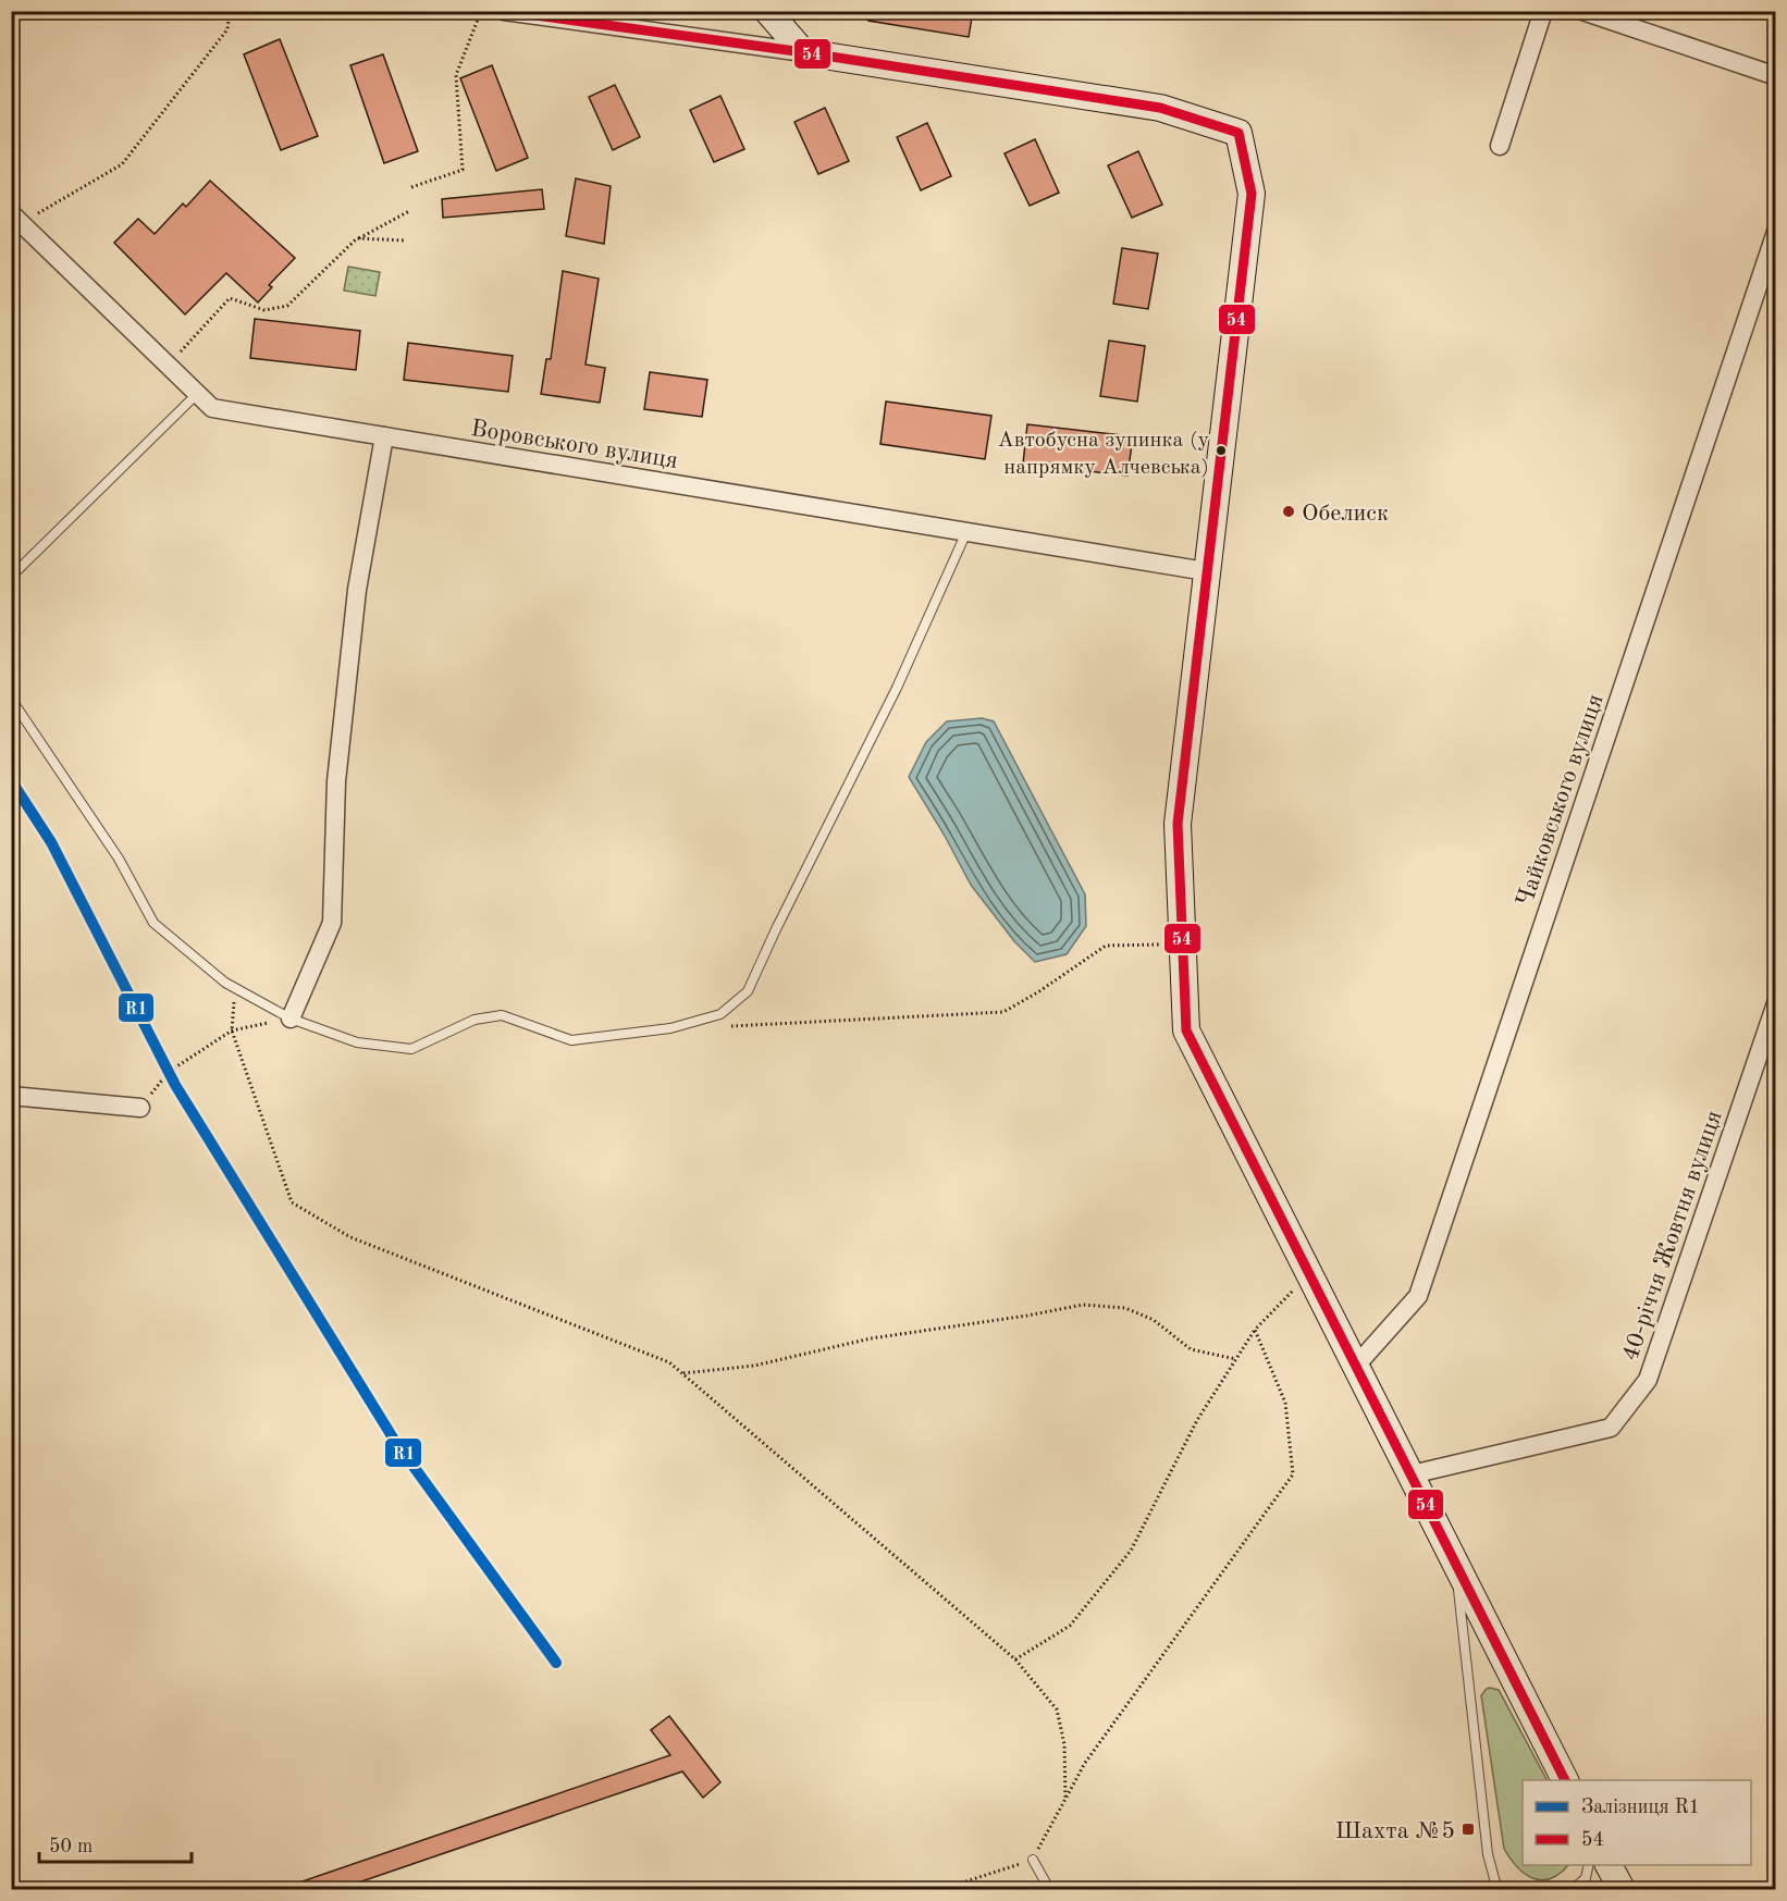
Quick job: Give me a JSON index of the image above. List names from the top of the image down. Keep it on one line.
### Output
{"streets":{"street":["Воровського вулиця","Чайковського вулиця","40-річчя Жовтня вулиця"]},"places":{"other":["Автобусна зупинка (у напрямку Алчевська)","Обелиск"],"transit":["Шахта №5"]},"lines":["transit line 54","rail line R1"],"legend":["Залізниця R1","54"],"scale_bar":"50 m"}
